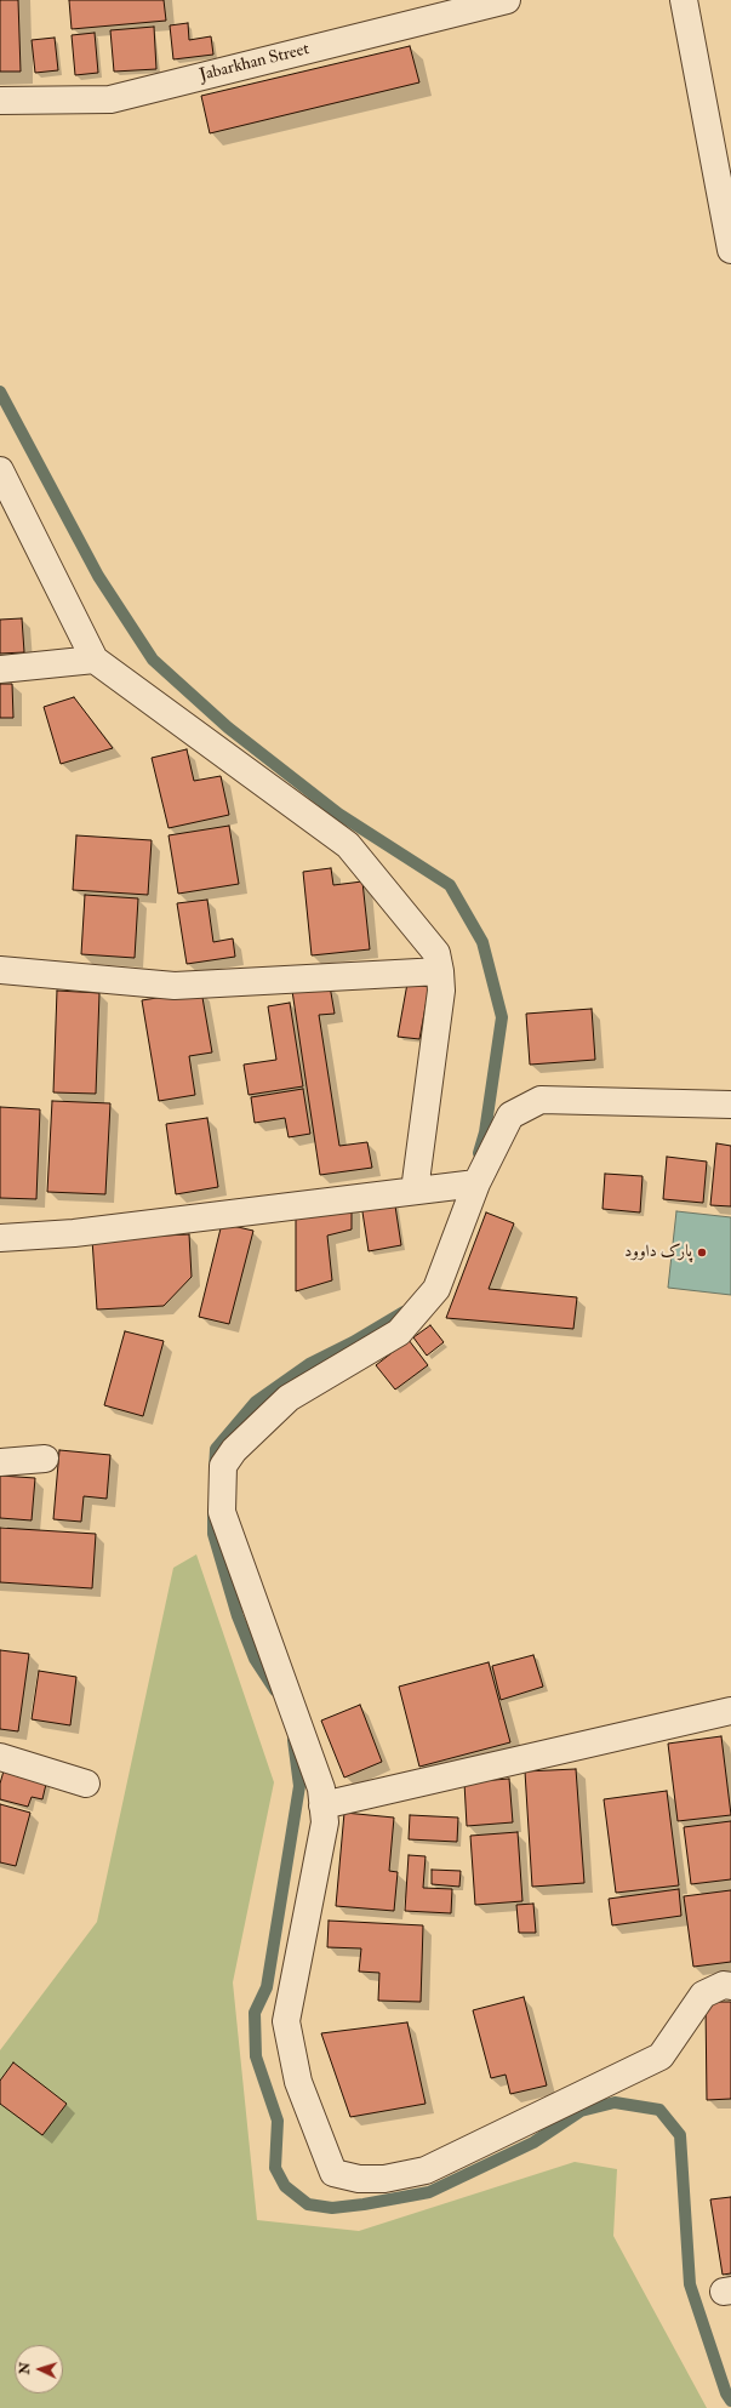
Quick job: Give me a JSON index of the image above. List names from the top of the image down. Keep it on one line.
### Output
{"streets":{"street":["Jabarkhan Street"]},"places":["پارک داوود"],"north":"left"}
